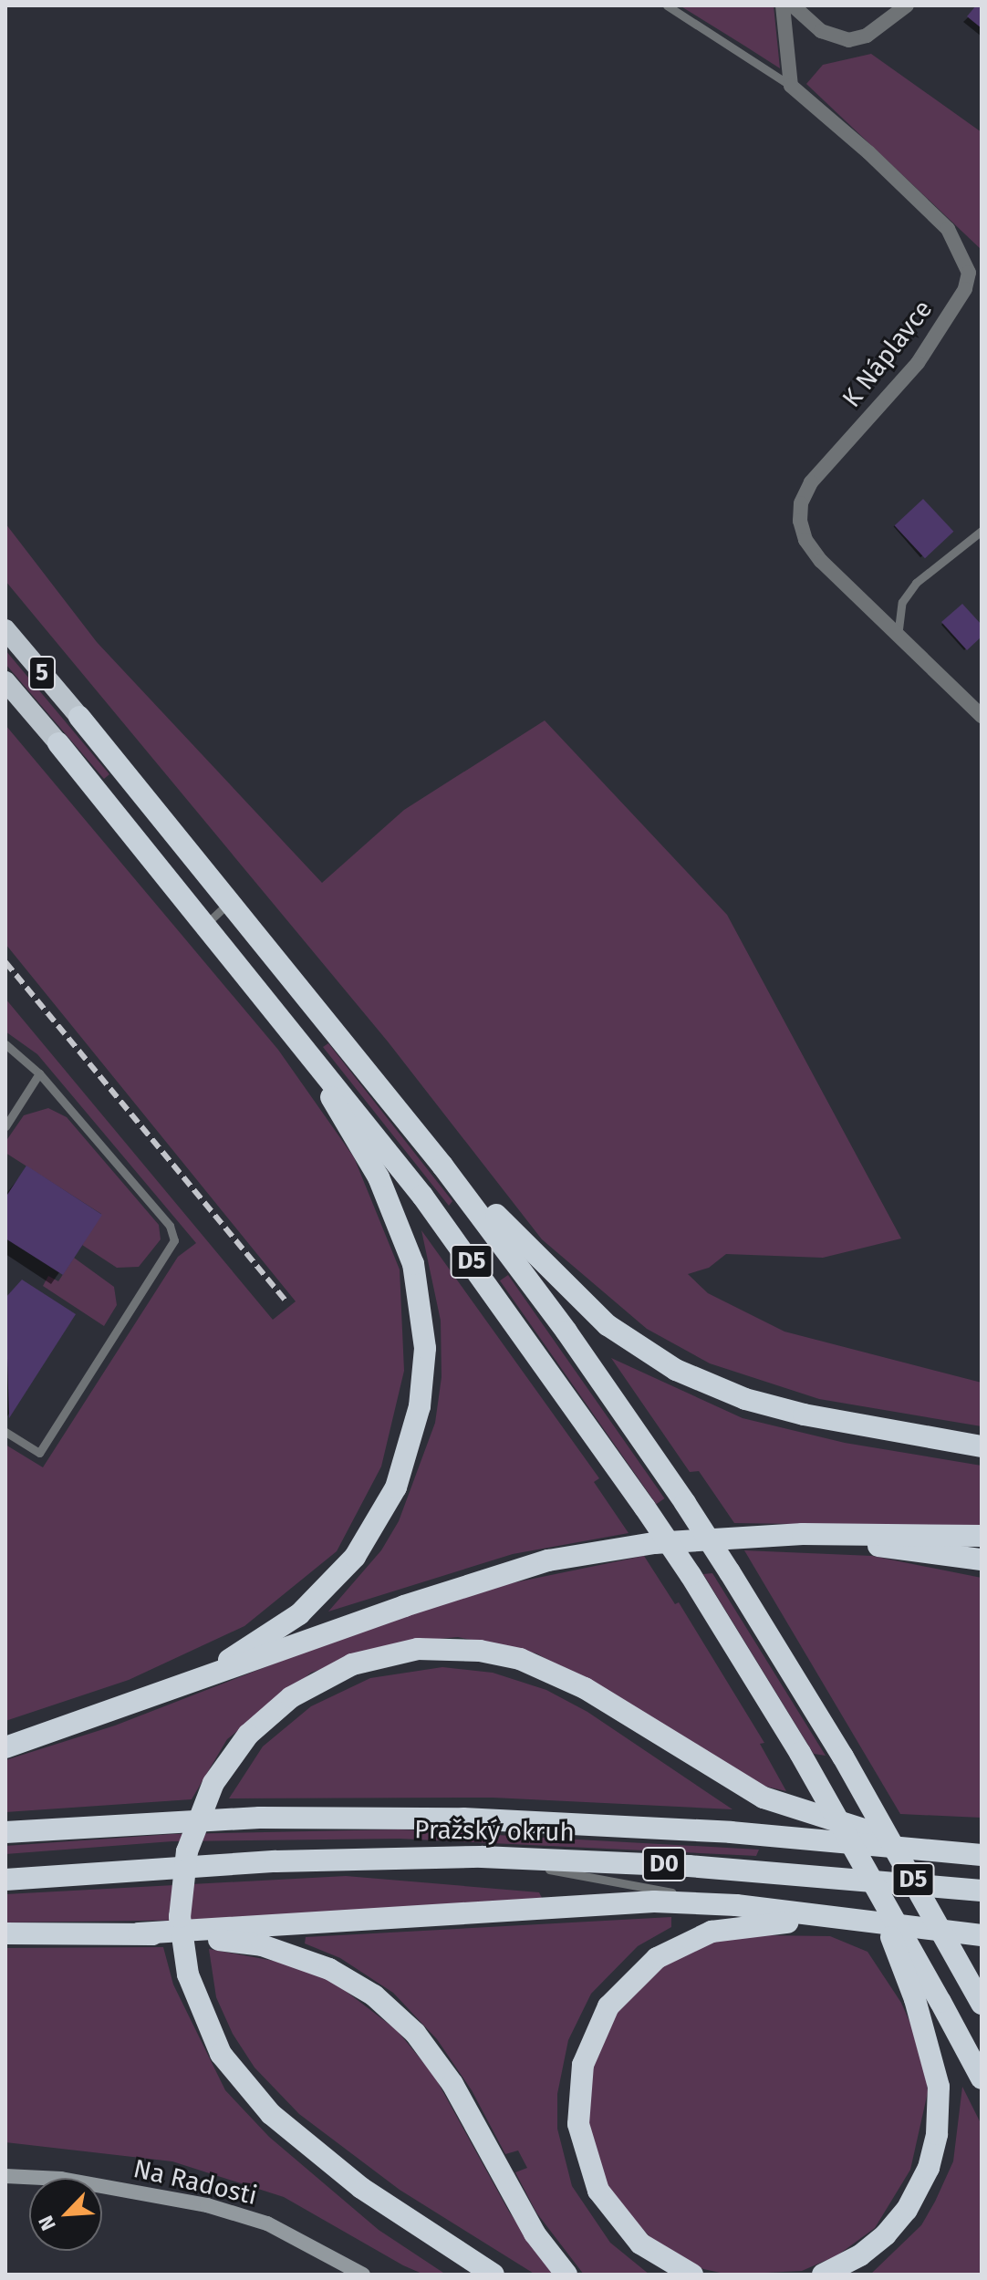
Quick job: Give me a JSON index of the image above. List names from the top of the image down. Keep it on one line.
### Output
{"streets":{"highway":["5","D5","Pražský okruh","D0"],"main road":["Na Radosti"],"street":["K Náplavce"]},"crossings":[["5","D5"]],"north":"bottom left"}
